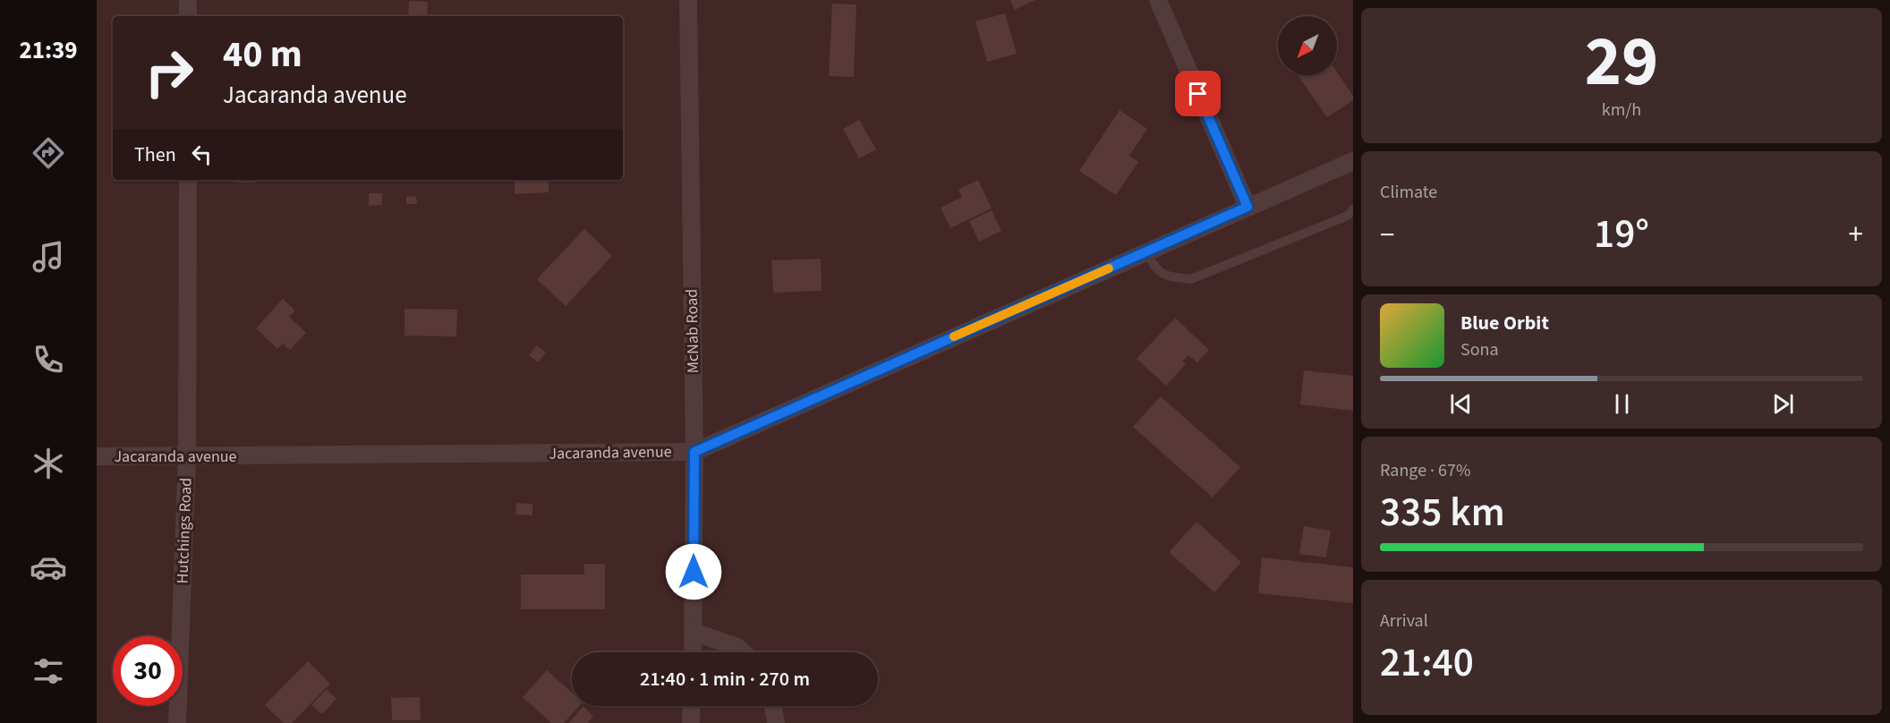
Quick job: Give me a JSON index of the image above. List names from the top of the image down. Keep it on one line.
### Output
{"streets":{"street":["McNab Road","Jacaranda avenue","Hutchings Road"]},"crossings":[["McNab Road","Jacaranda avenue"],["Jacaranda avenue","Hutchings Road"]],"north":"bottom left","page":{"tabs":"21:39","tile":[["29","km/h"],"Climate",["Range · 67%","335 km"],["Arrival","21:40"]],"turn":["40 m","Jacaranda avenue"],"then":"Then","heat":["−","19°","+"],"song":["Blue Orbit","Sona"],"limit":"30","trip":"21:40 · 1 min · 270 m"}}
